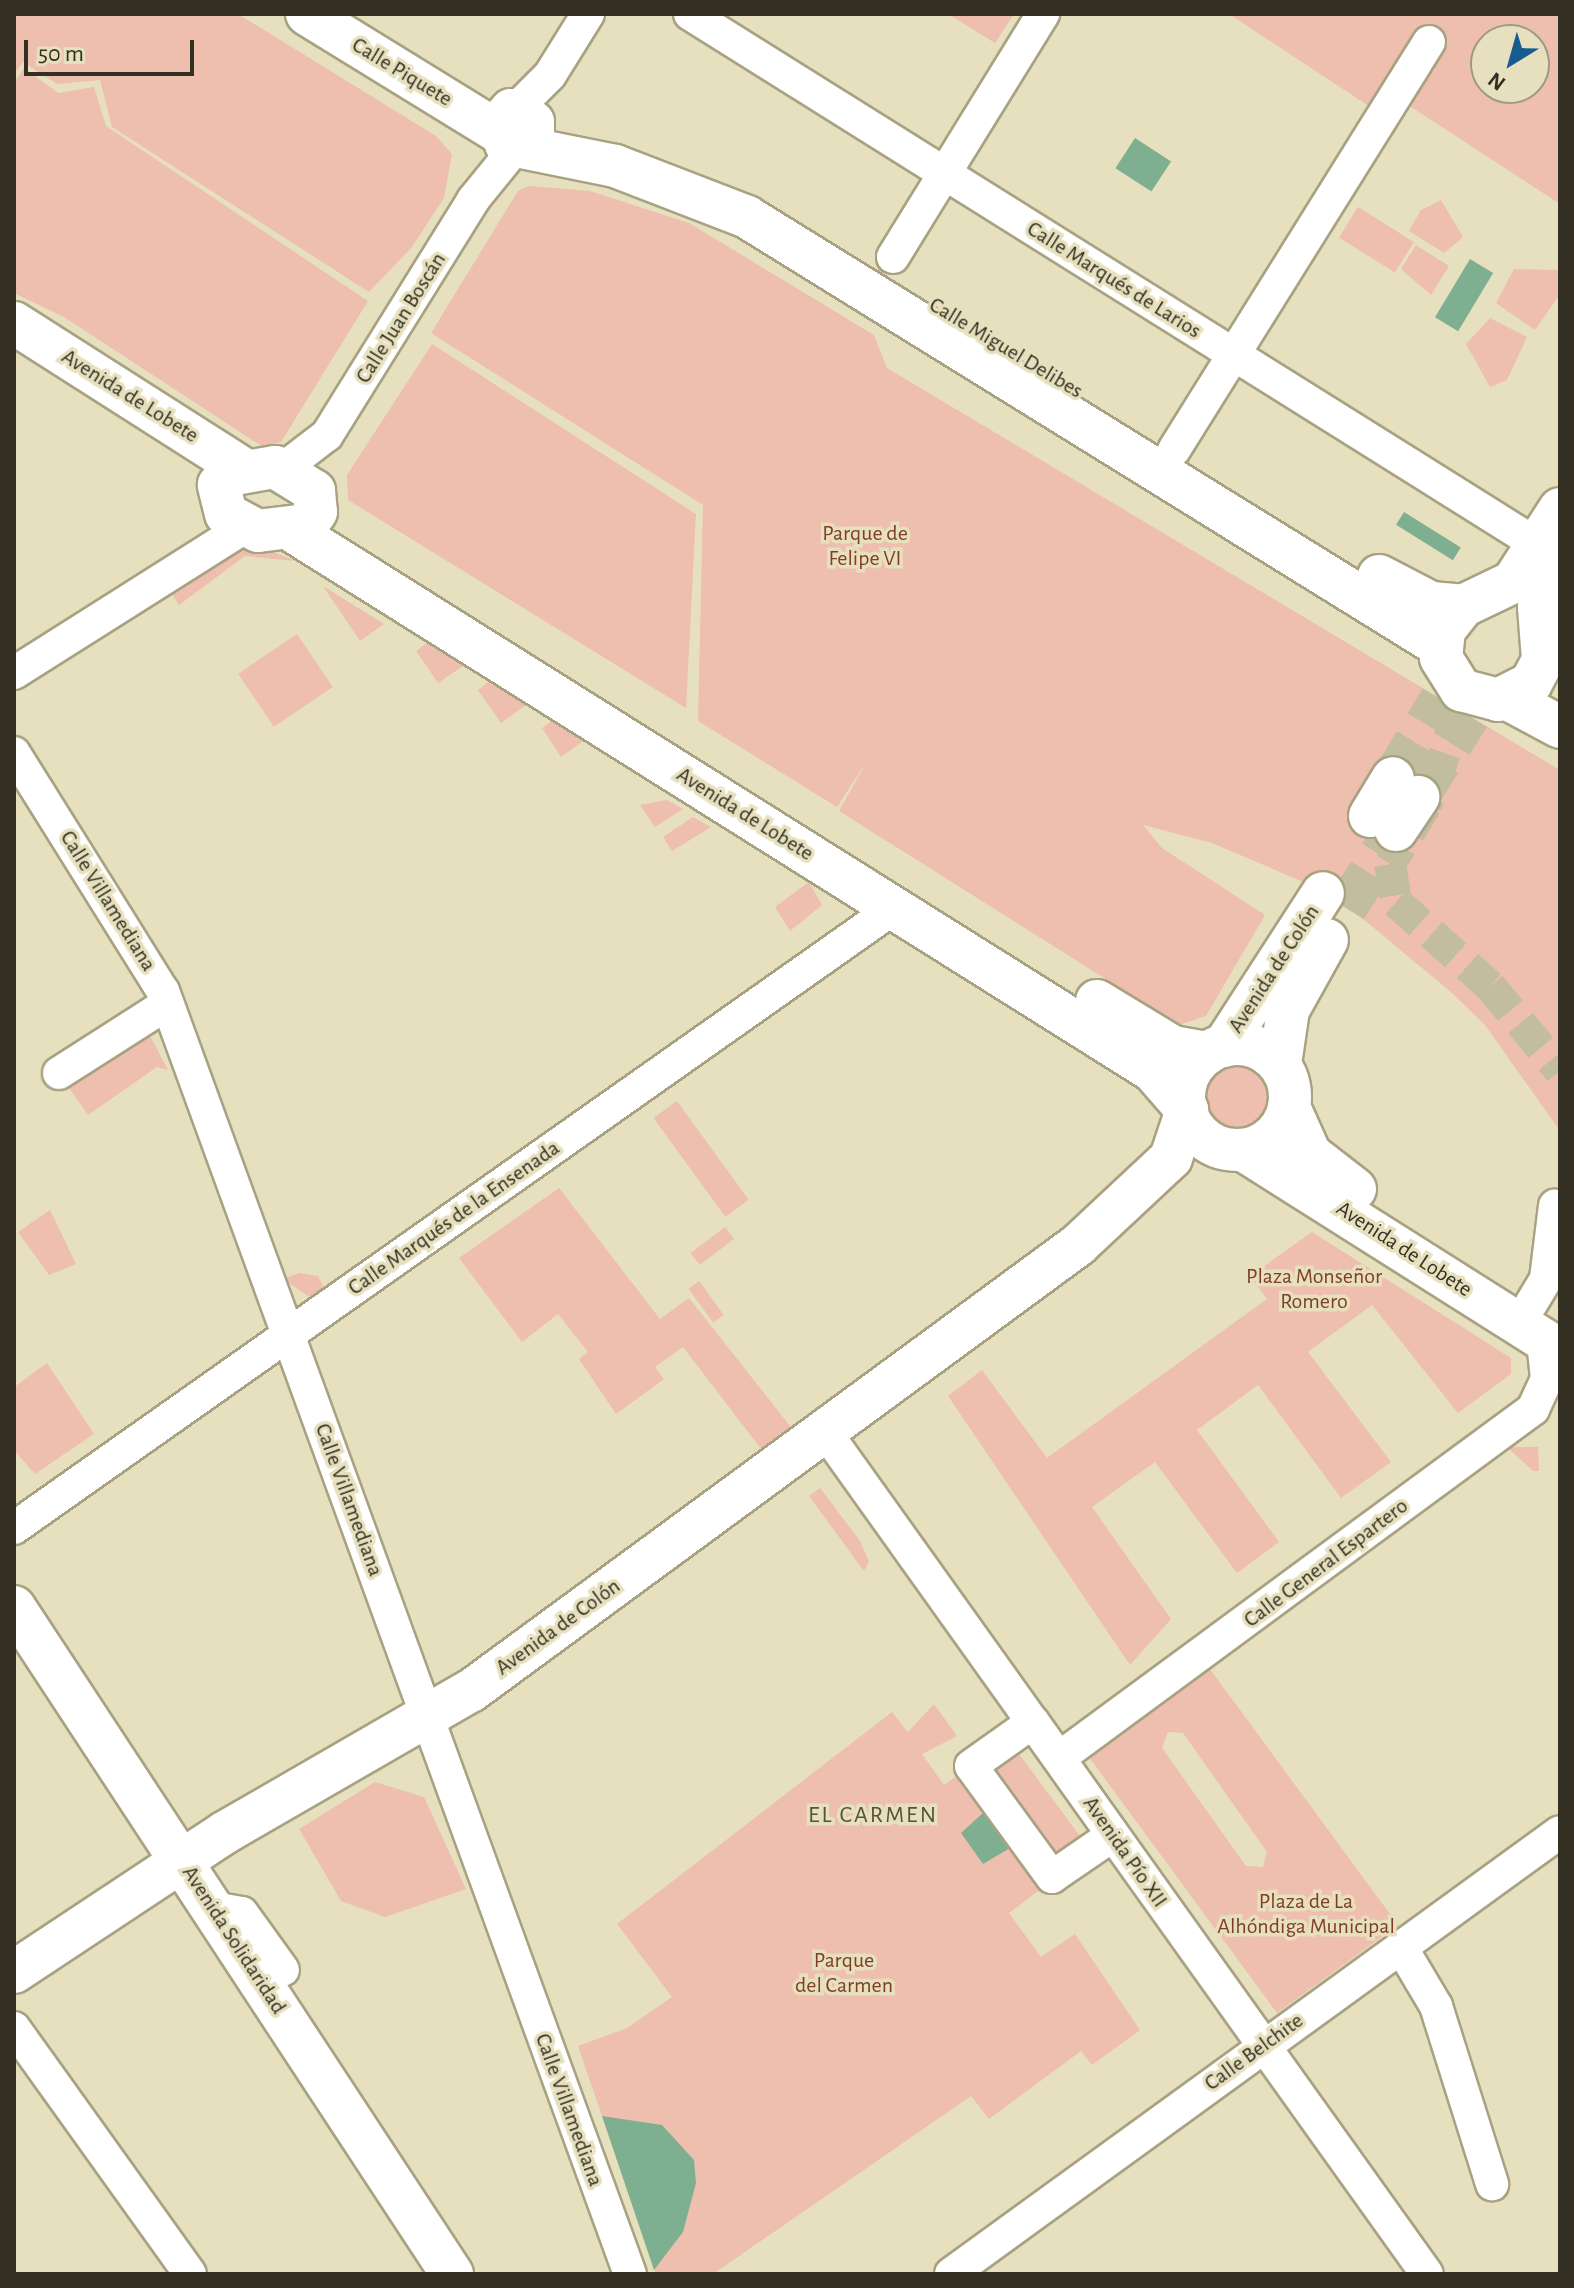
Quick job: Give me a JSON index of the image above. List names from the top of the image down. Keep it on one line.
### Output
{"streets":{"main road":["Calle Piquete","Calle Miguel Delibes","Avenida de Lobete","Avenida de Colón","Avenida Solidaridad"],"street":["Calle Marqués de Larios","Calle Juan Boscán","Calle Villamediana","Calle Marqués de la Ensenada","Calle General Espartero","Avenida Pío XII","Calle Belchite"]},"crossings":[["Calle Piquete","Calle Juan Boscán"],["Calle Piquete","Calle Miguel Delibes"],["Calle Juan Boscán","Calle Miguel Delibes"],["Calle Juan Boscán","Avenida de Lobete"],["Avenida de Lobete","Avenida de Colón"],["Avenida de Lobete","Calle Marqués de la Ensenada"],["Avenida de Lobete","Calle General Espartero"],["Calle Villamediana","Avenida de Colón"],["Calle Villamediana","Calle Marqués de la Ensenada"],["Avenida de Colón","Avenida Pío XII"],["Avenida de Colón","Avenida Solidaridad"],["Calle General Espartero","Avenida Pío XII"],["Avenida Pío XII","Calle Belchite"]],"districts":["EL CARMEN"],"parks":["Parque de Felipe VI","Plaza Monseñor Romero","Plaza de La Alhóndiga Municipal","Parque del Carmen"],"scale_bar":"50 m","north":"bottom left"}
